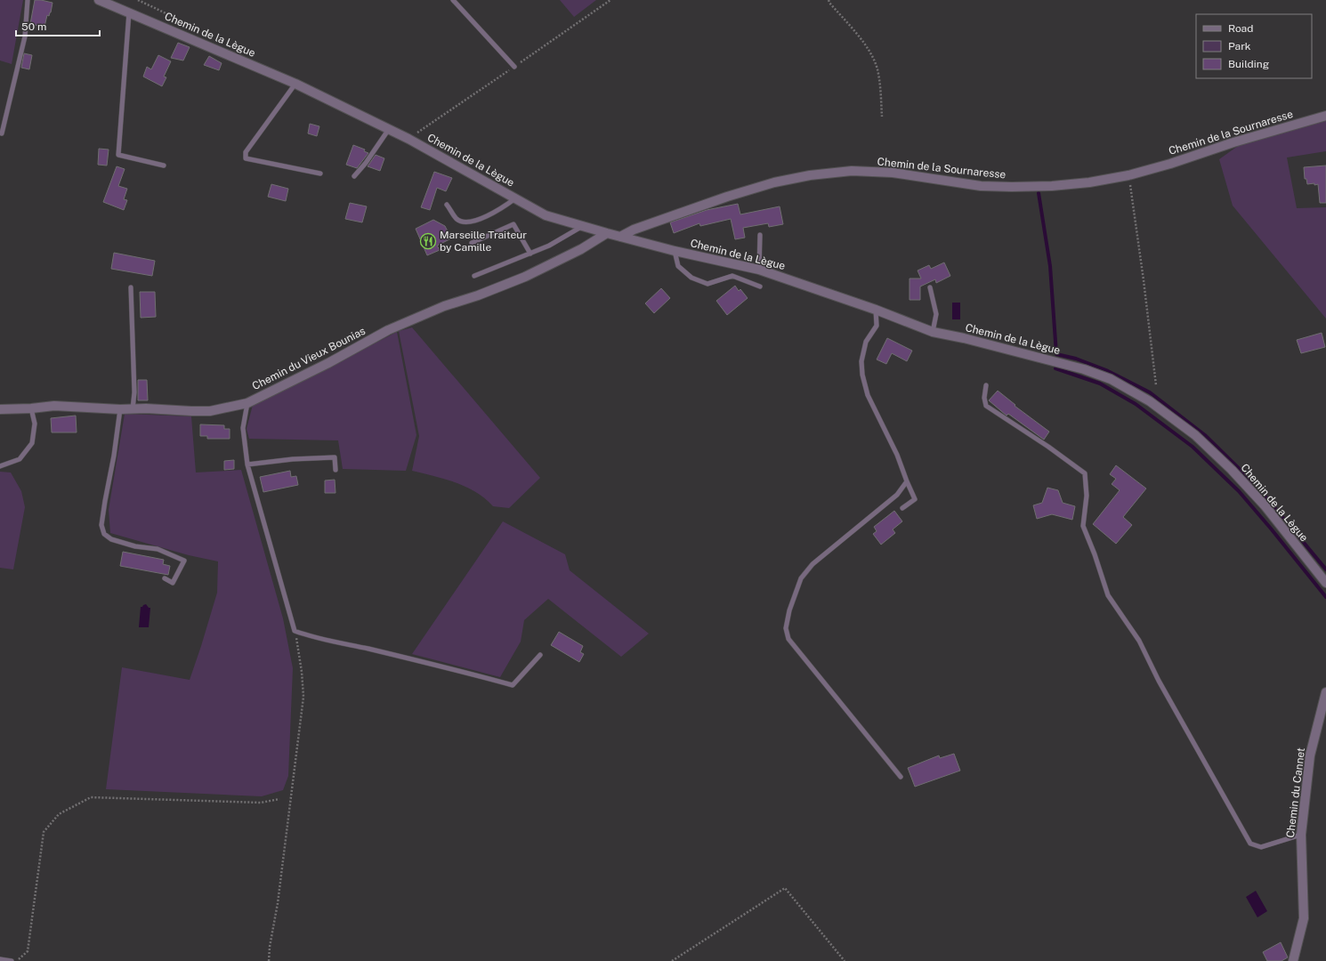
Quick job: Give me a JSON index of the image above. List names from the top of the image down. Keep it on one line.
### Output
{"streets":{"street":["Chemin de la Lègue","Chemin de la Sournaresse","Chemin du Vieux Bounias","Chemin du Cannet"]},"crossings":[["Chemin de la Lègue","Chemin de la Sournaresse"],["Chemin de la Lègue","Chemin du Vieux Bounias"]],"places":{"restaurant":["Marseille Traiteur by Camille"]},"legend":["Road","Park","Building"],"scale_bar":"50 m"}
